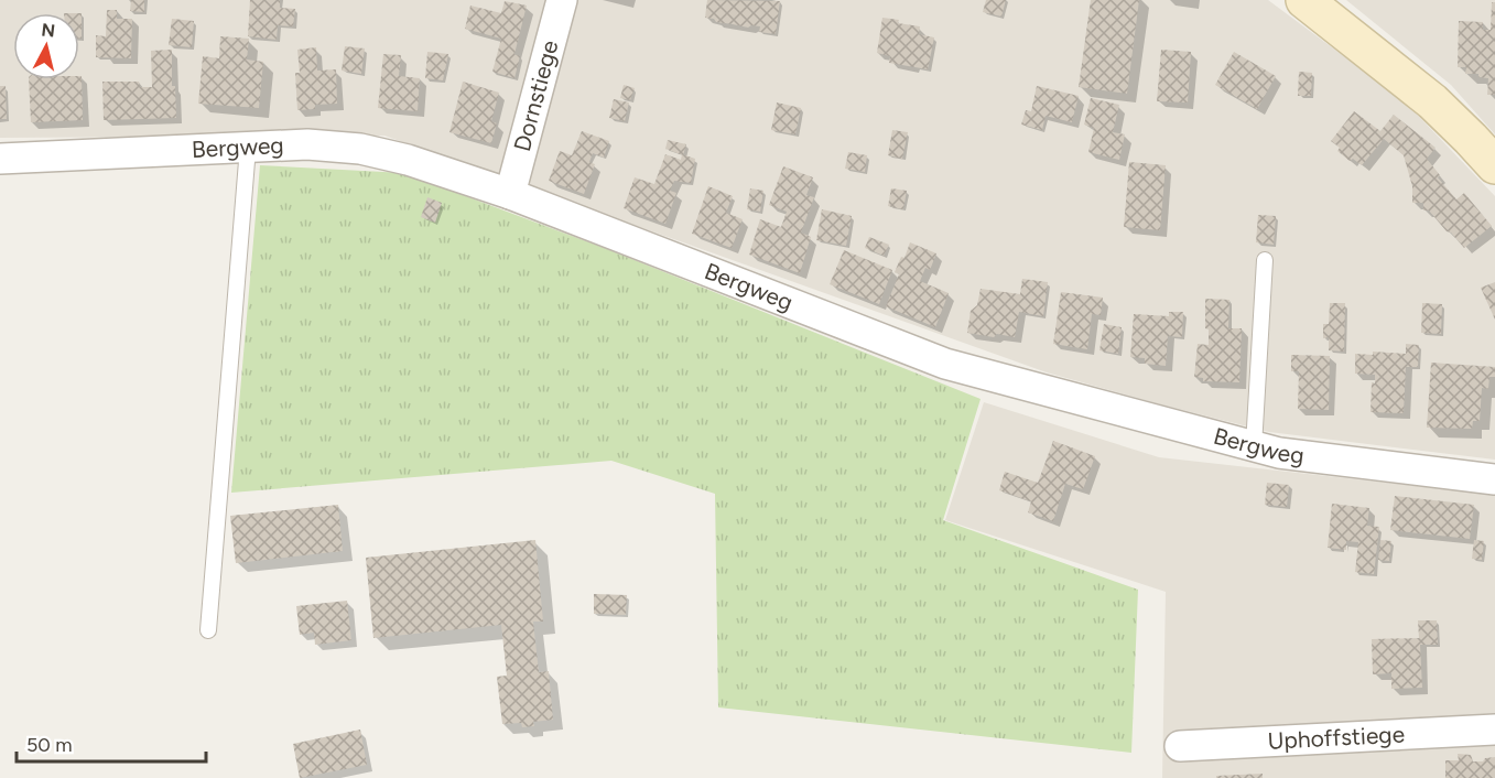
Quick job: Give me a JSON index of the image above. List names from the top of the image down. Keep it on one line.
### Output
{"streets":{"street":["Dornstiege","Bergweg","Uphoffstiege"]},"crossings":[["Dornstiege","Bergweg"]],"scale_bar":"50 m","north":"top"}
